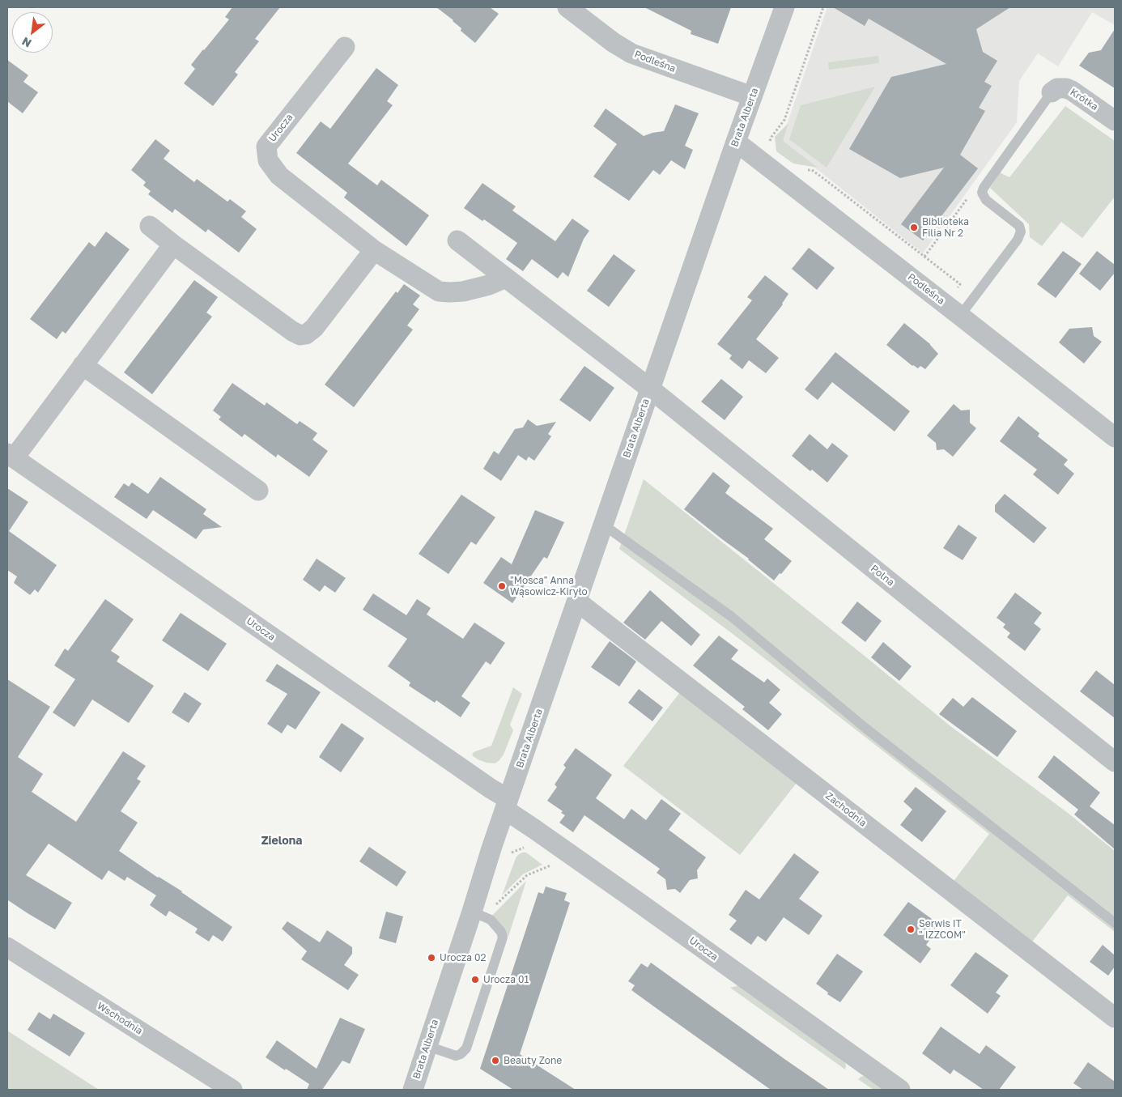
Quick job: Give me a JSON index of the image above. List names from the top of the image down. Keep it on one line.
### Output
{"streets":{"street":["Podleśna","Krótka","Brata Alberta","Urocza","Polna","Zachodnia","Wschodnia"]},"crossings":[["Podleśna","Brata Alberta"],["Brata Alberta","Urocza"],["Brata Alberta","Polna"],["Brata Alberta","Zachodnia"]],"districts":["Zielona"],"places":["Biblioteka Filia Nr 2","\"Mosca\" Anna Wąsowicz-Kiryło","Serwis IT \" IZZCOM\"","Urocza 02","Urocza 01","Beauty Zone"],"north":"bottom left"}
